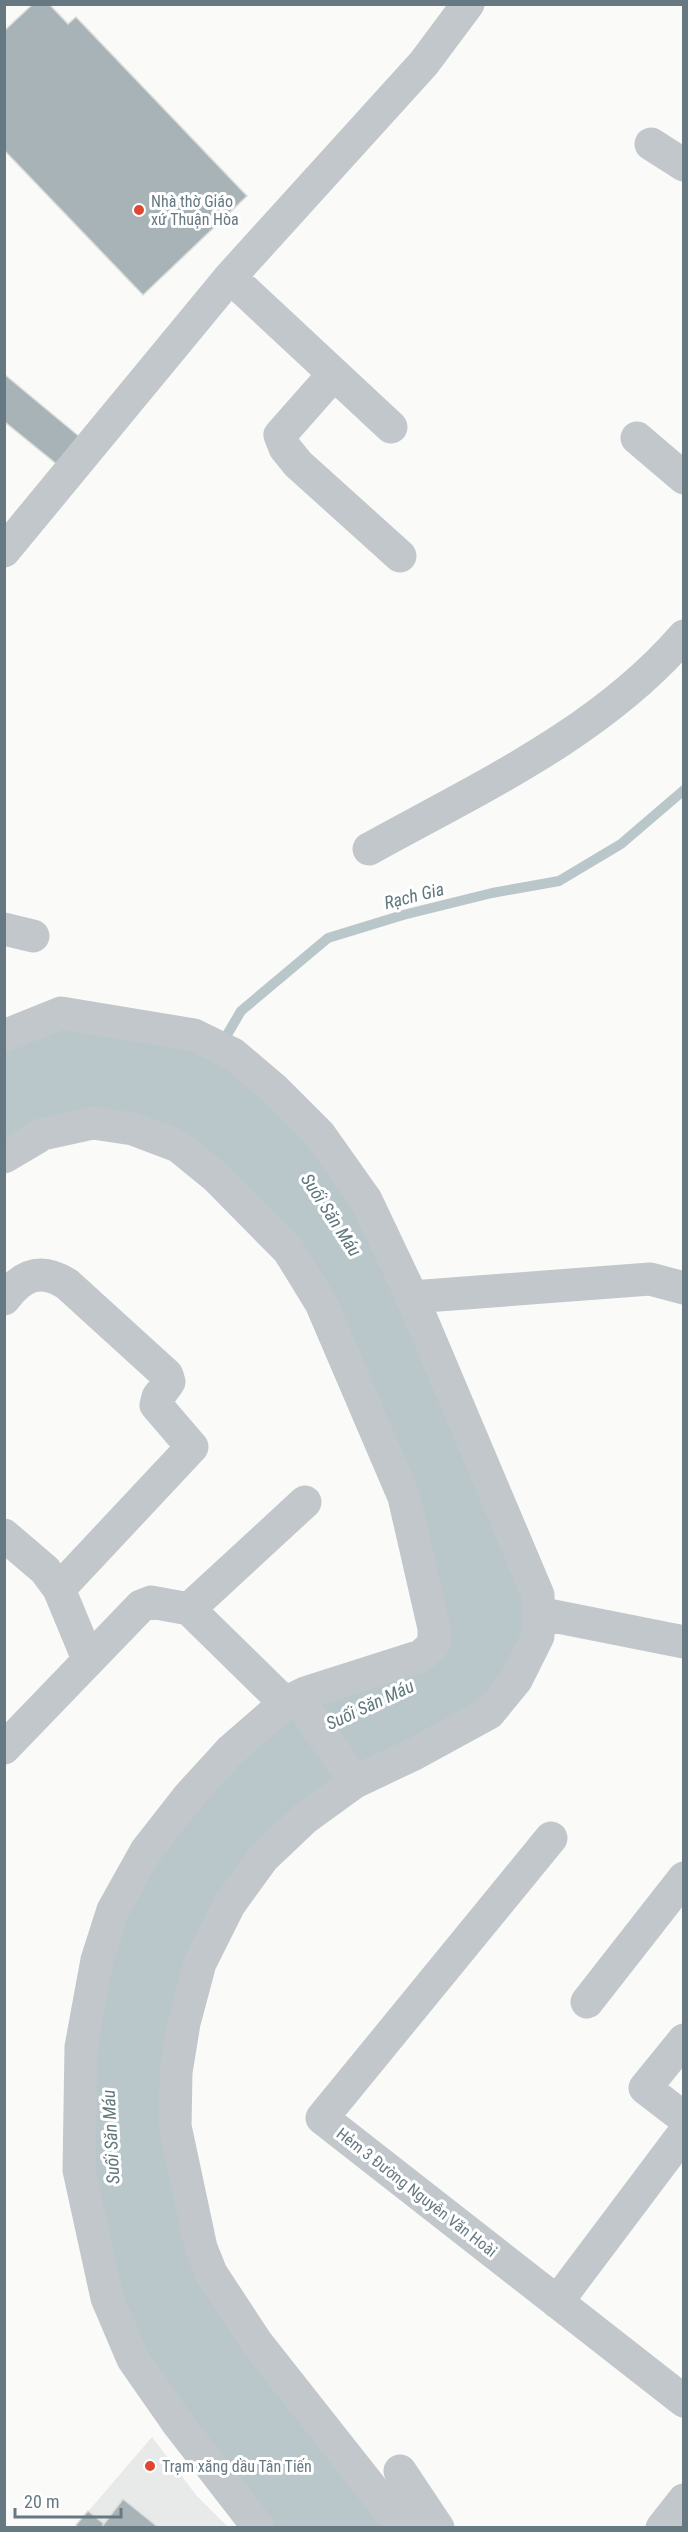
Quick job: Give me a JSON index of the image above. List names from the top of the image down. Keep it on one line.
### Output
{"streets":{"street":["Hẻm 3 Đường Nguyễn Văn Hoài"]},"water":["Rạch Gia","Suối Săn Máu"],"places":["Nhà thờ Giáo xứ Thuận Hòa","Trạm xăng dầu Tân Tiến"],"scale_bar":"20 m"}
